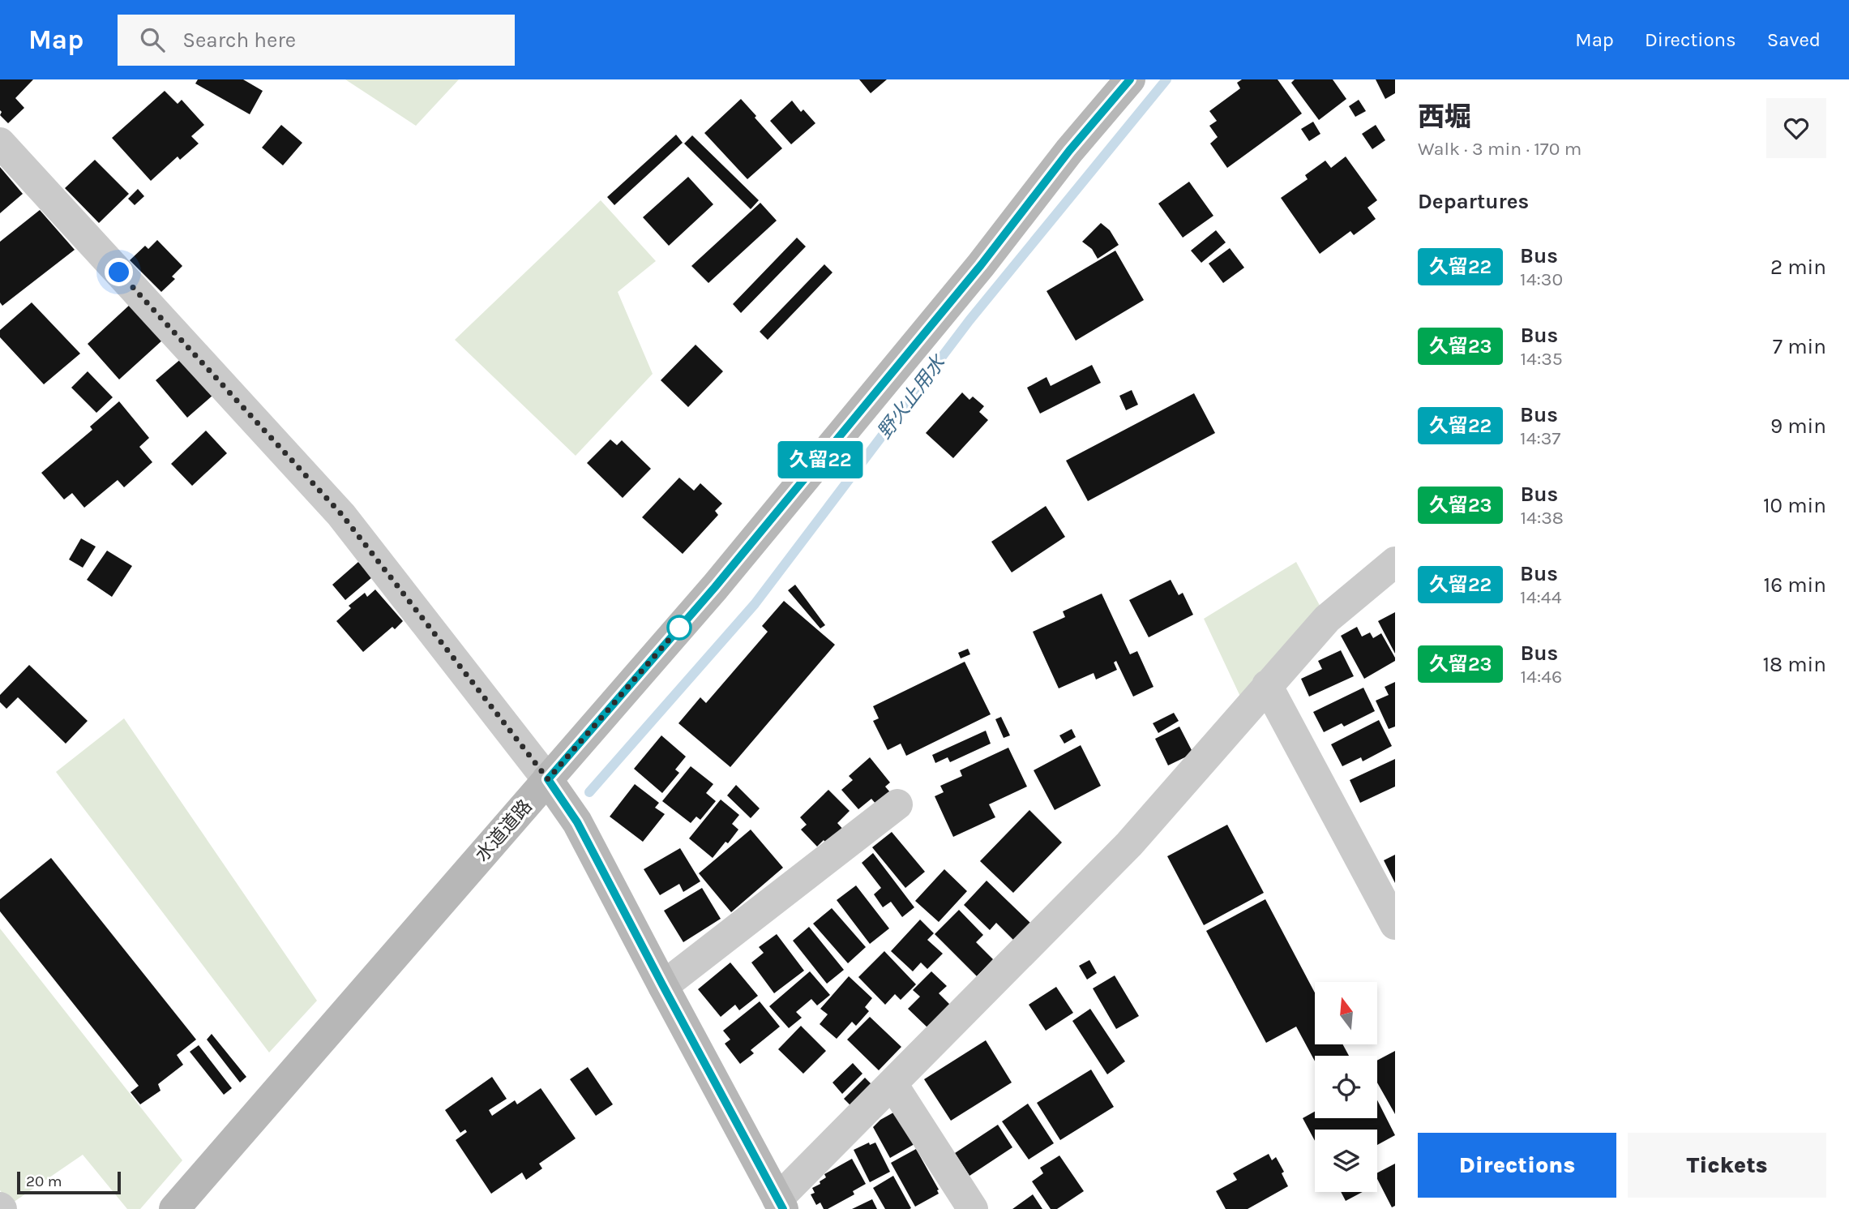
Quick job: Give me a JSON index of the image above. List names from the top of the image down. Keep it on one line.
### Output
{"streets":{"street":["水道道路"]},"water":["野火止用水"],"lines":["bus line 久留22"],"scale_bar":"20 m","north":"top","page":{"header":"Map","search":"Search here","nav":["Map","Directions","Saved"],"on_map":"久留22","heading":[["西堀","Walk · 3 min · 170 m"],"Departures"],"list":[{"mark":"久留22","name":"Bus","note":"14:30","value":"2 min"},{"mark":"久留23","name":"Bus","note":"14:35","value":"7 min"},{"mark":"久留22","name":"Bus","note":"14:37","value":"9 min"},{"mark":"久留23","name":"Bus","note":"14:38","value":"10 min"},{"mark":"久留22","name":"Bus","note":"14:44","value":"16 min"},{"mark":"久留23","name":"Bus","note":"14:46","value":"18 min"}],"buttons":["Directions","Tickets"],"scale":"20 m"}}
